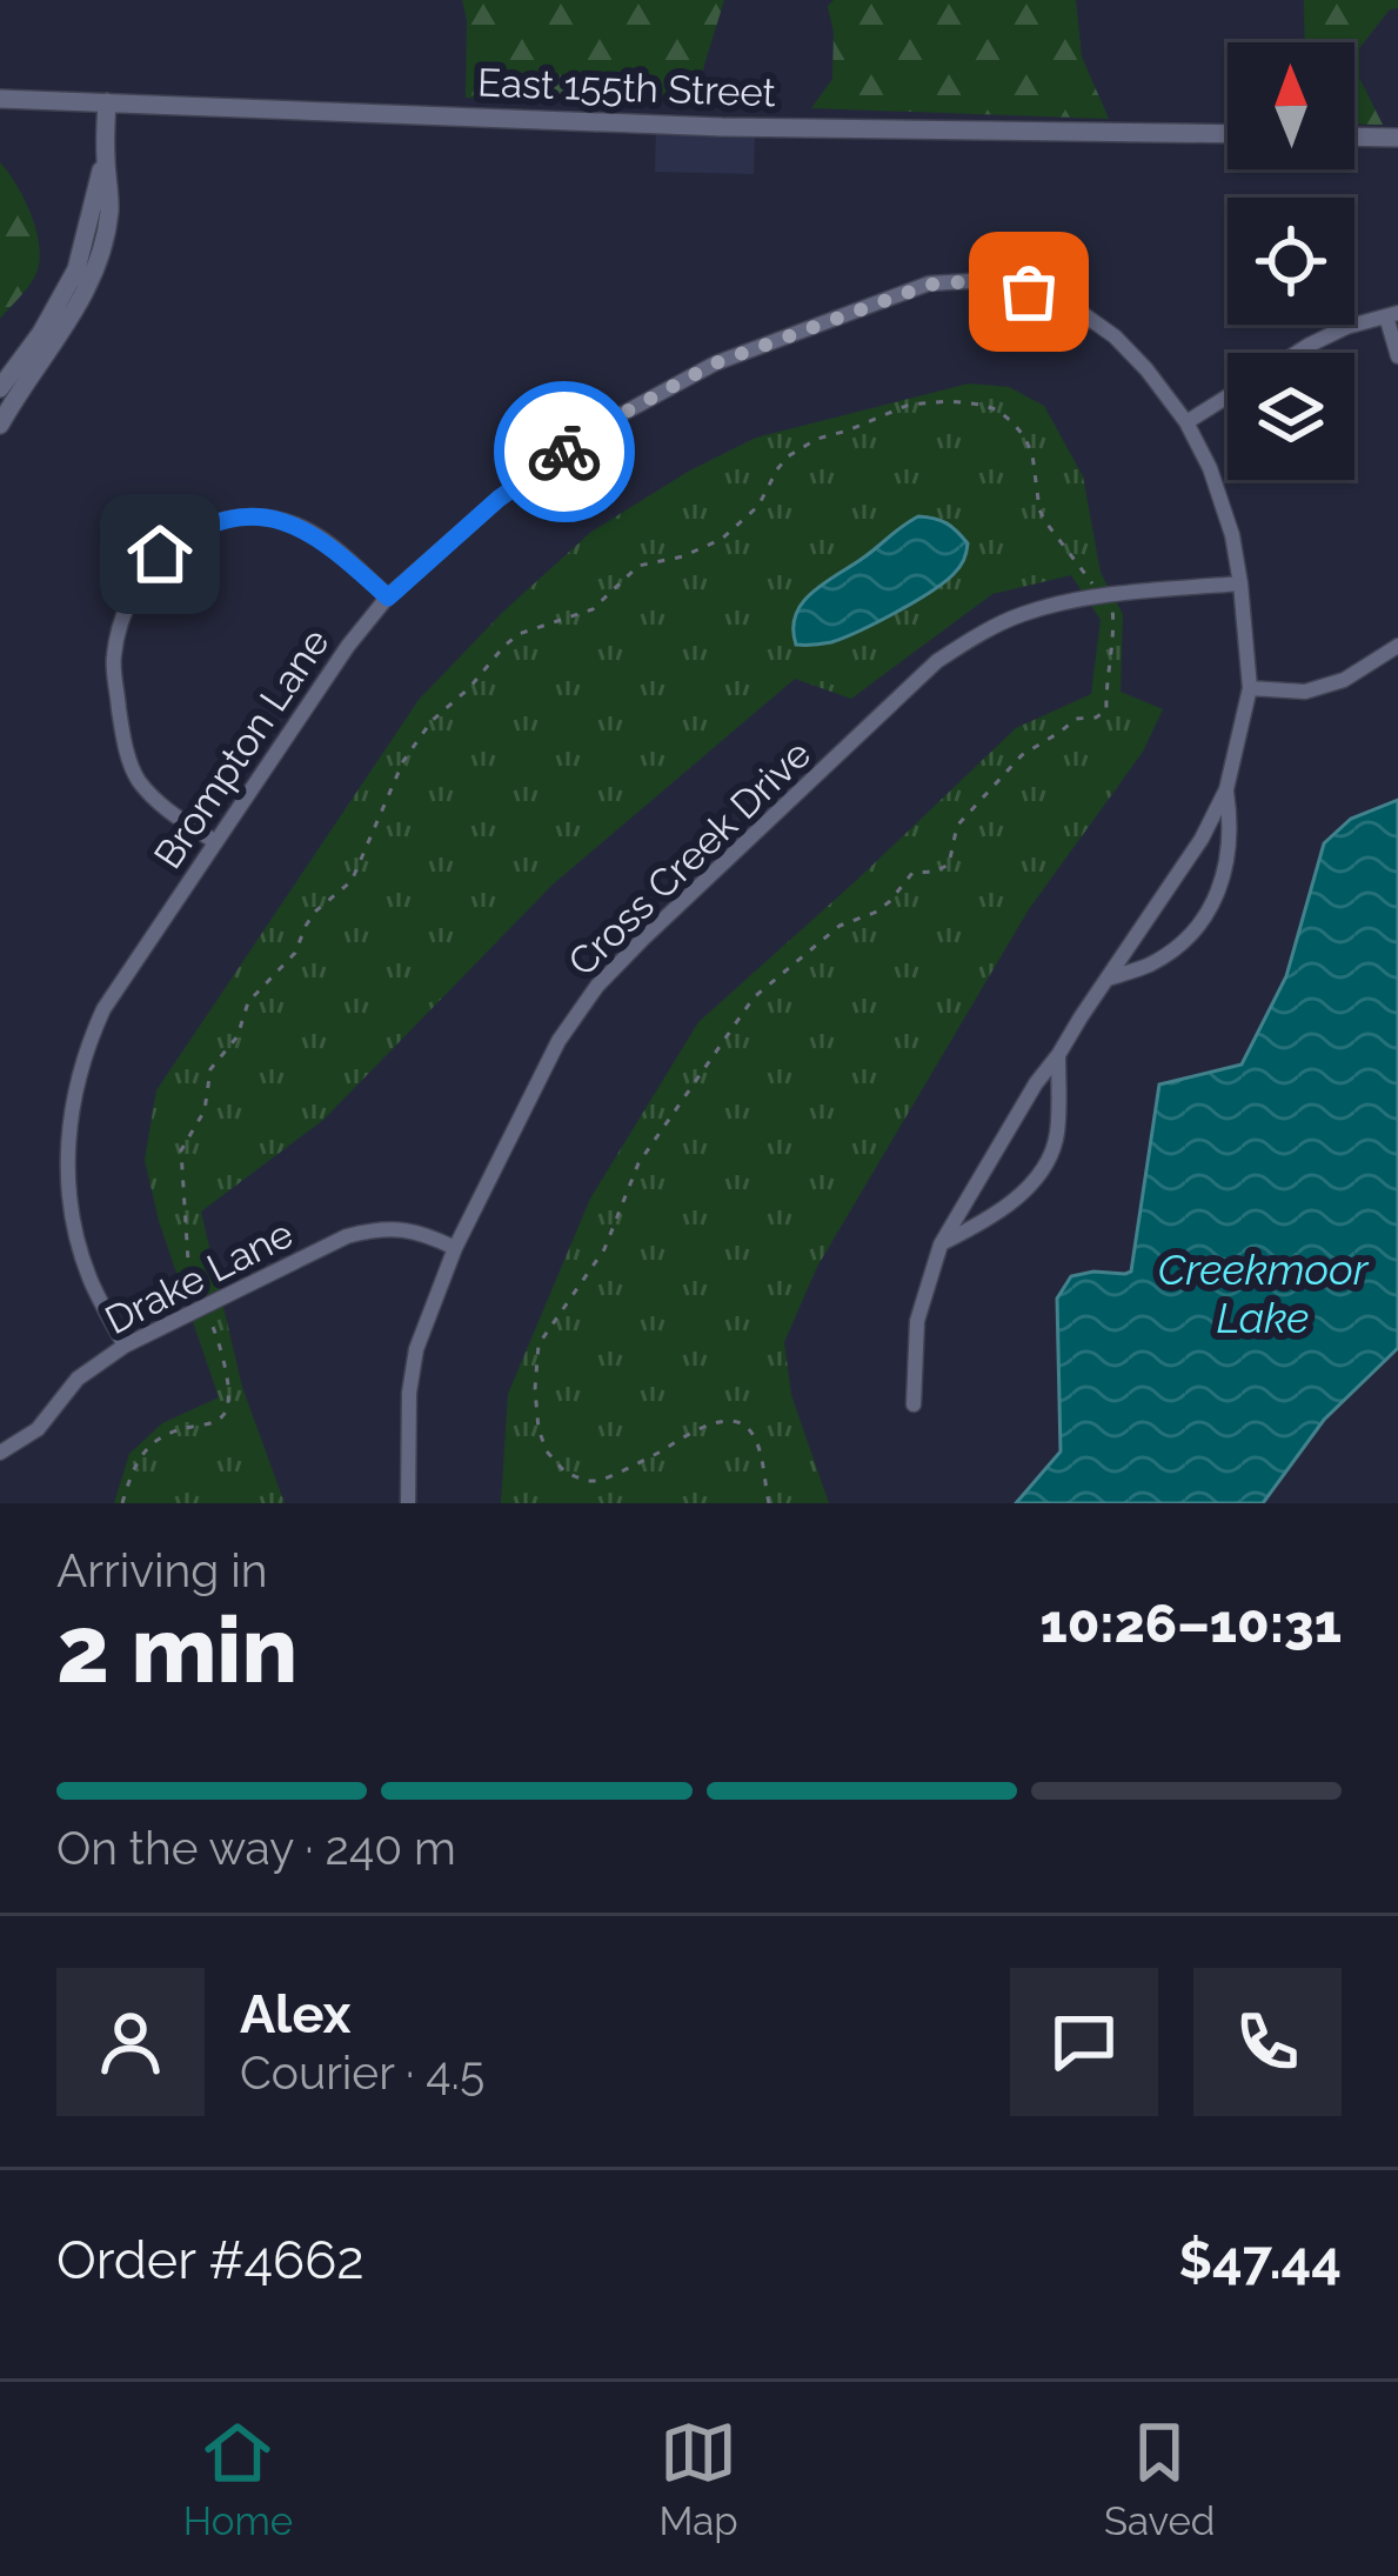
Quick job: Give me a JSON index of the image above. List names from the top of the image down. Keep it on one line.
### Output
{"streets":{"street":["East 155th Street","Brompton Lane","Cross Creek Drive","Drake Lane"]},"crossings":[["Brompton Lane","Cross Creek Drive"],["Brompton Lane","Drake Lane"],["Cross Creek Drive","Drake Lane"]],"water":["Creekmoor Lake"],"north":"top","page":{"heading":["2 min","Arriving in","10:26–10:31"],"panel":["Alex","Courier · 4.5","Order #4662","$47.44"],"bar":"On the way · 240 m","tabs":["Home","Map","Saved"]}}
